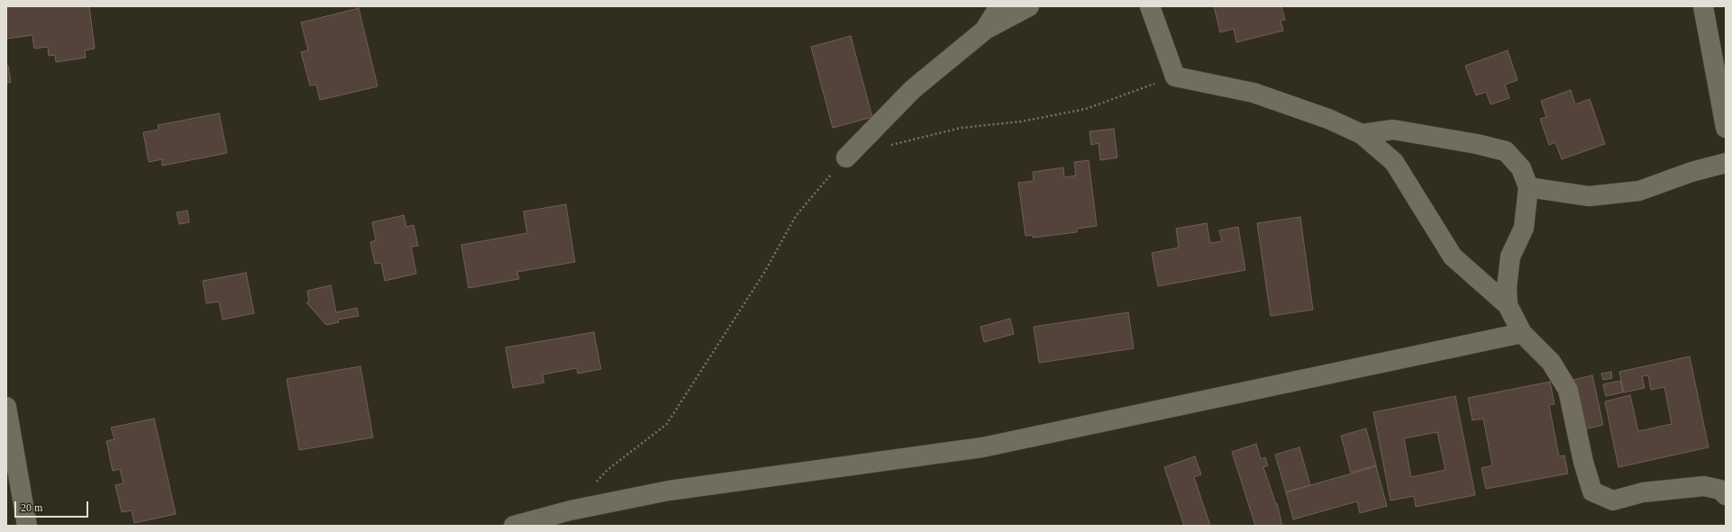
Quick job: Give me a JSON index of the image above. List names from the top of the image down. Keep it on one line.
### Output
{"scale_bar":"20 m"}
